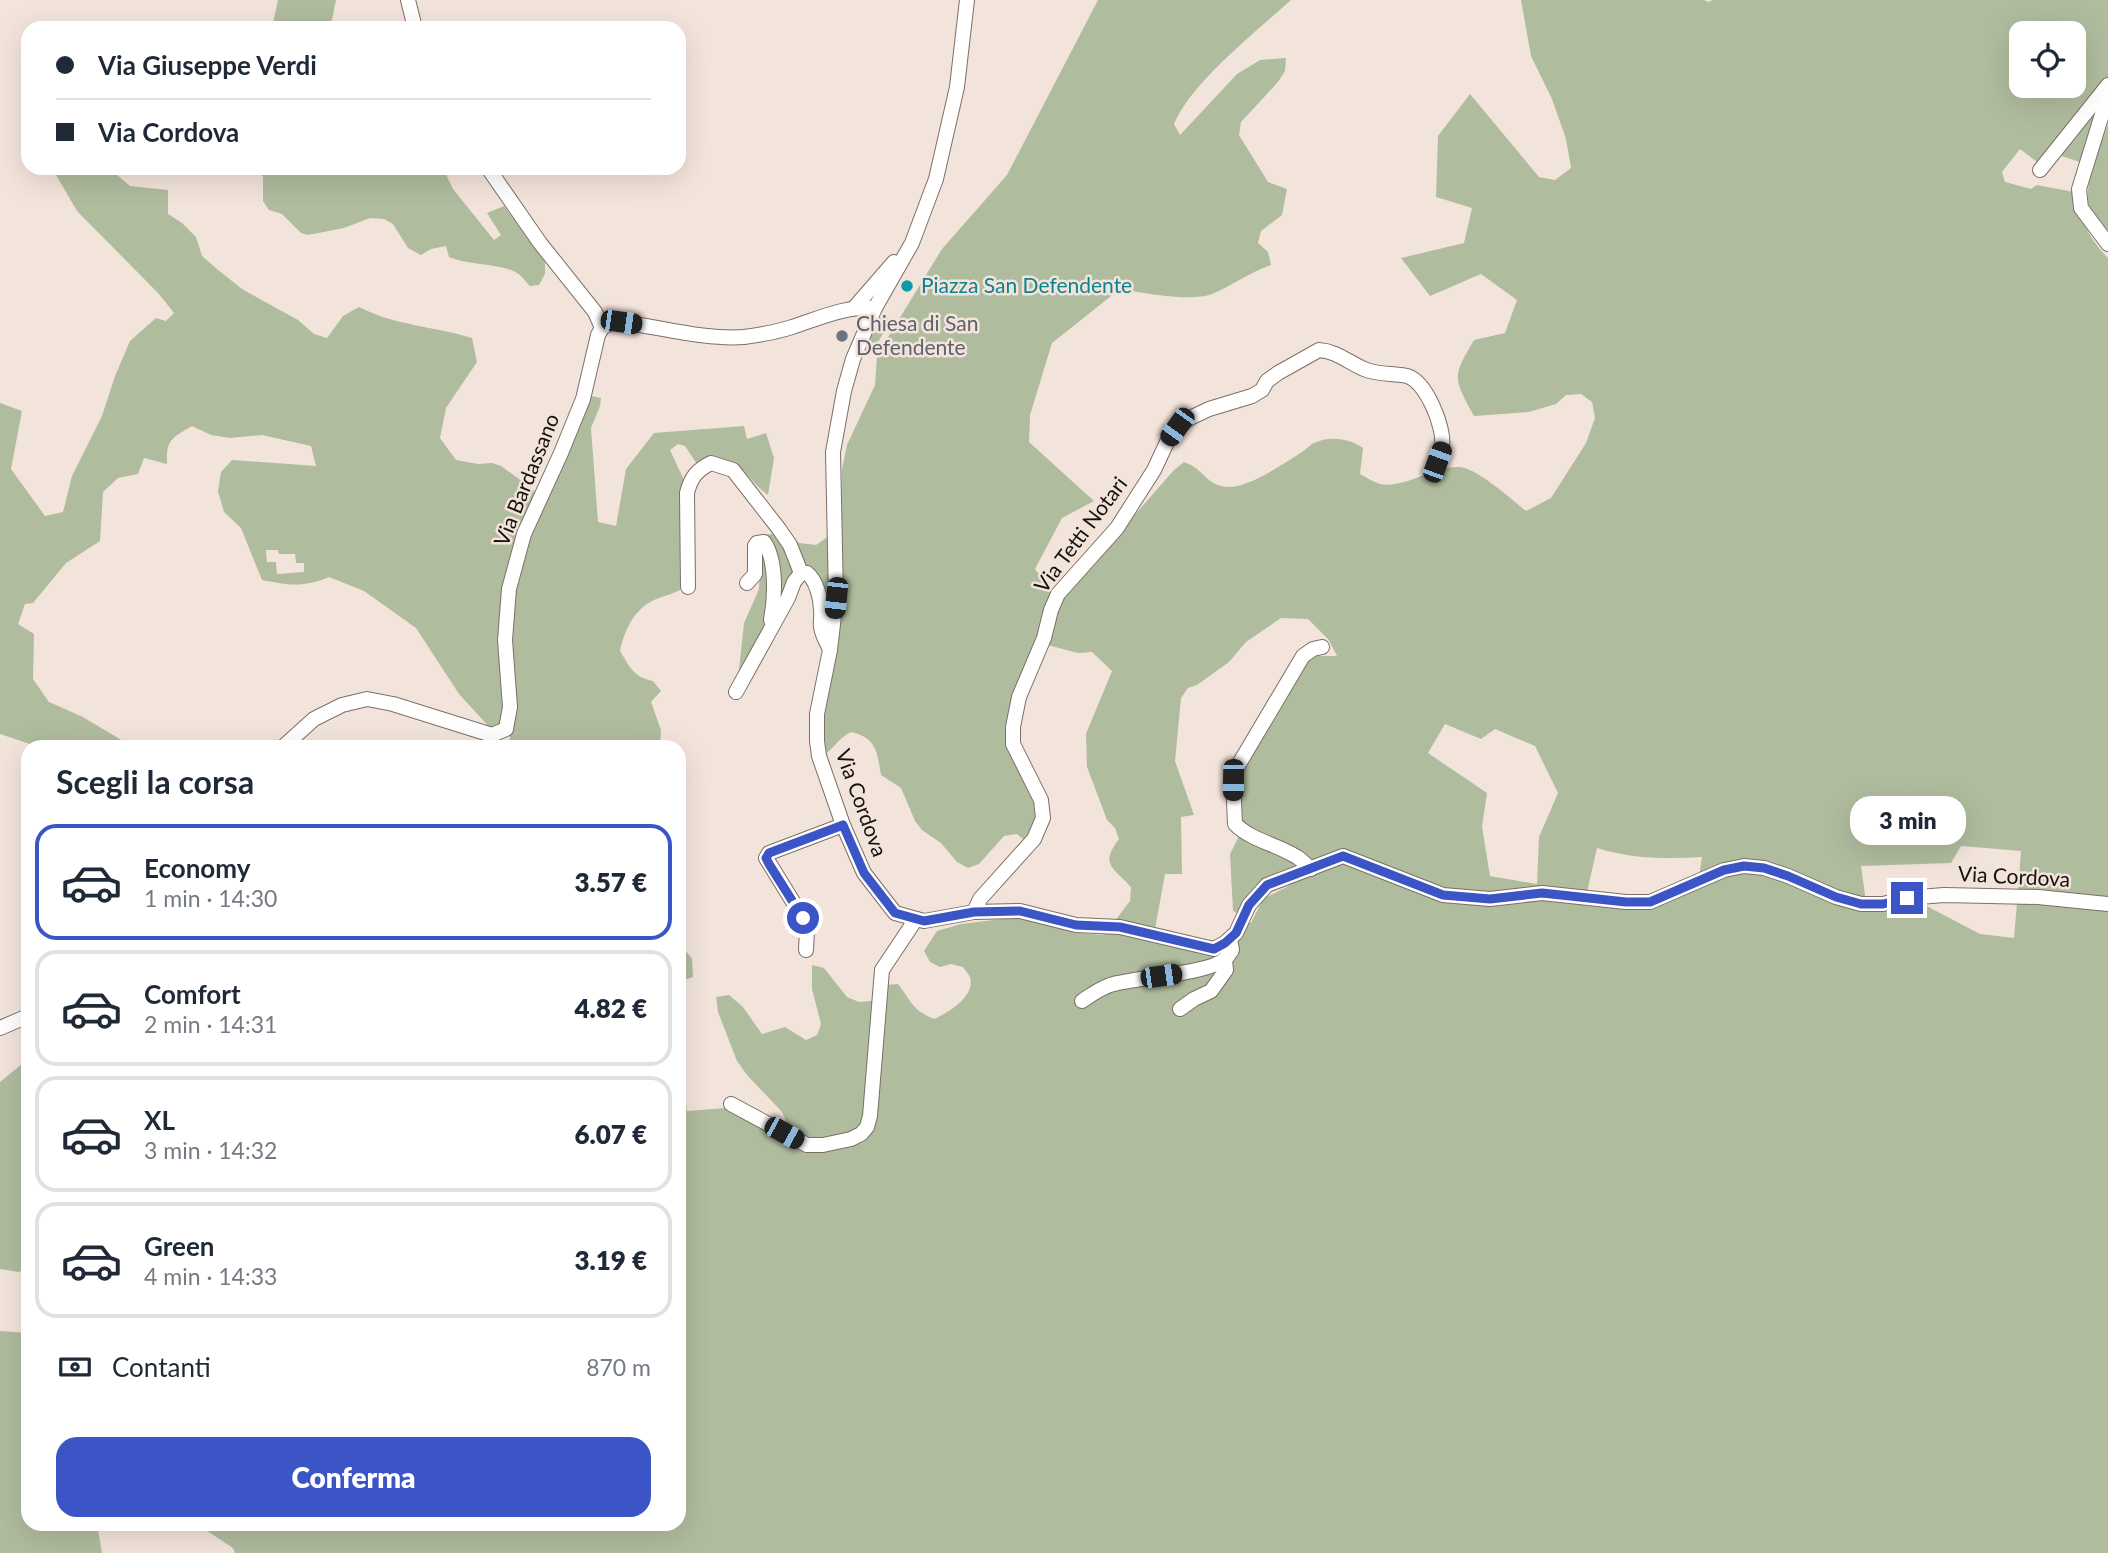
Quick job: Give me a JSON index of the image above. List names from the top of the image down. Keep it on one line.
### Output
{"streets":{"street":["Via Bardassano","Via Tetti Notari","Via Cordova"]},"places":["Piazza San Defendente","Chiesa di San Defendente"],"page":{"banner":["Via Giuseppe Verdi","Via Cordova"],"heading":"Scegli la corsa","bubble":"3 min","list":[{"name":"Economy","note":"1 min · 14:30","value":"3.57 €"},{"name":"Comfort","note":"2 min · 14:31","value":"4.82 €"},{"name":"XL","note":"3 min · 14:32","value":"6.07 €"},{"name":"Green","note":"4 min · 14:33","value":"3.19 €"}],"pay":["Contanti","870 m"],"buttons":"Conferma"}}
